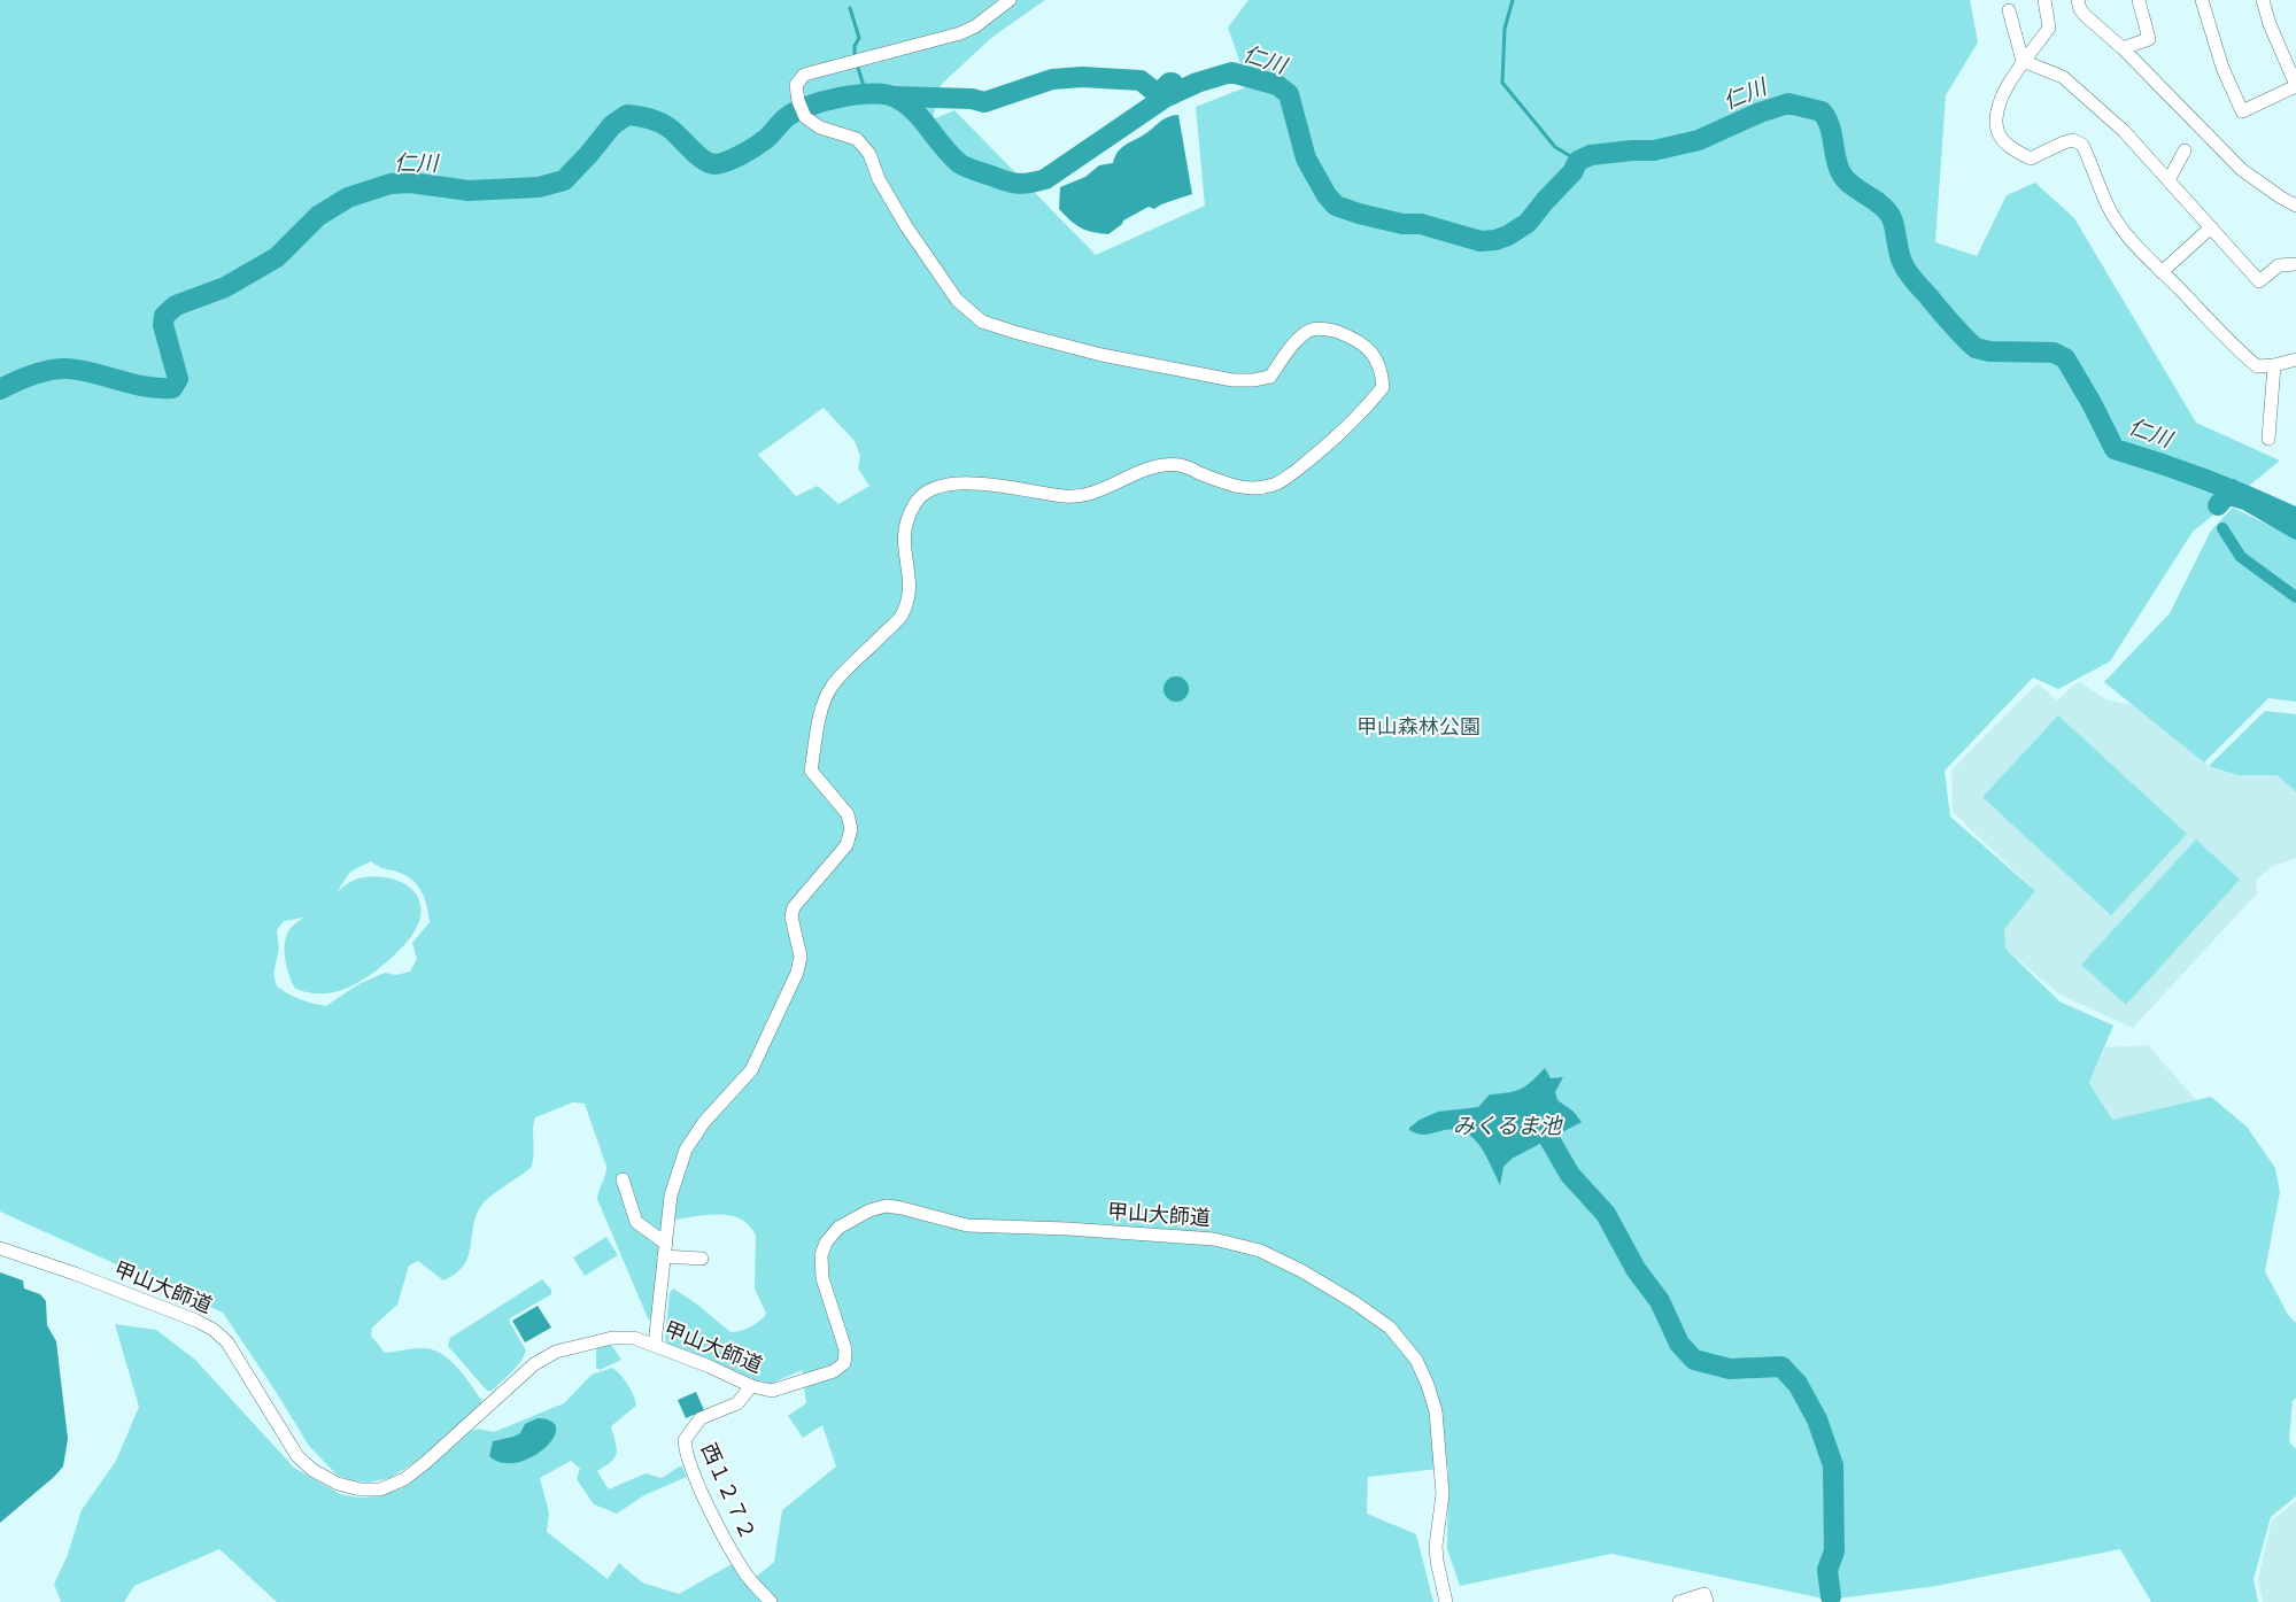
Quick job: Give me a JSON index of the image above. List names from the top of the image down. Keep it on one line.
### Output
{"streets":{"street":["甲山大師道","西１２７２"]},"crossings":[["甲山大師道","西１２７２"]],"water":["仁川","みくるま池"],"parks":["甲山森林公園"]}
